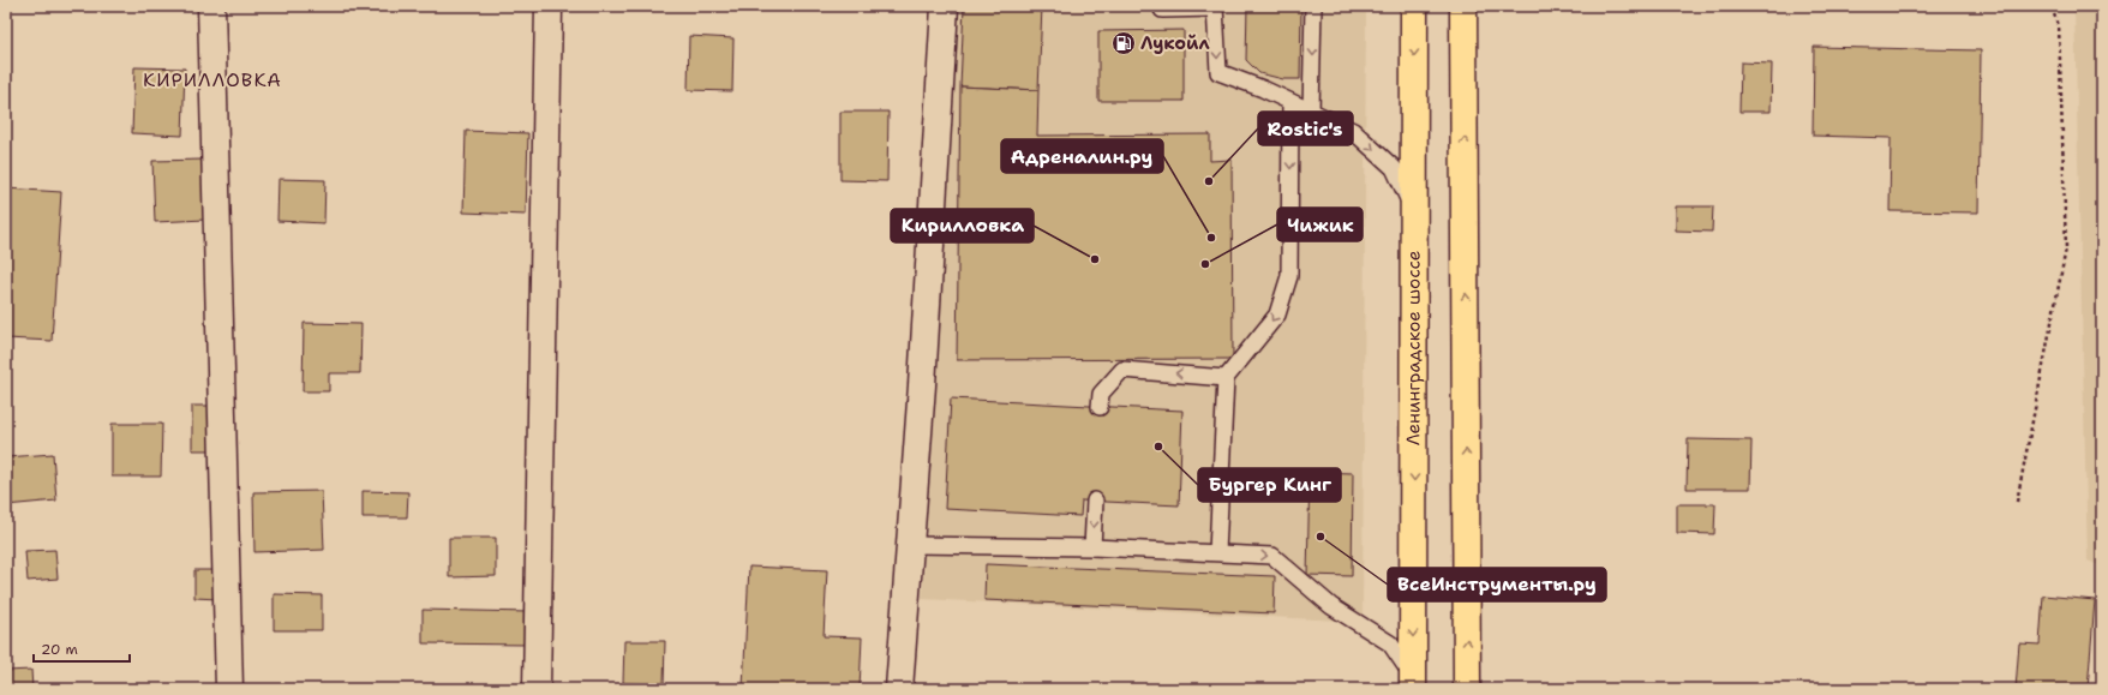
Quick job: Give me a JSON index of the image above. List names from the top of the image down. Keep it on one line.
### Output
{"streets":{"highway":["Ленинградское шоссе"]},"districts":["КИРИЛЛОВКА"],"places":{"fuel station":["Лукойл"],"other":["Rostic's","Адреналин.ру","Кирилловка","Чижик","Бургер Кинг","ВсеИнструменты.ру"]},"scale_bar":"20 m"}
